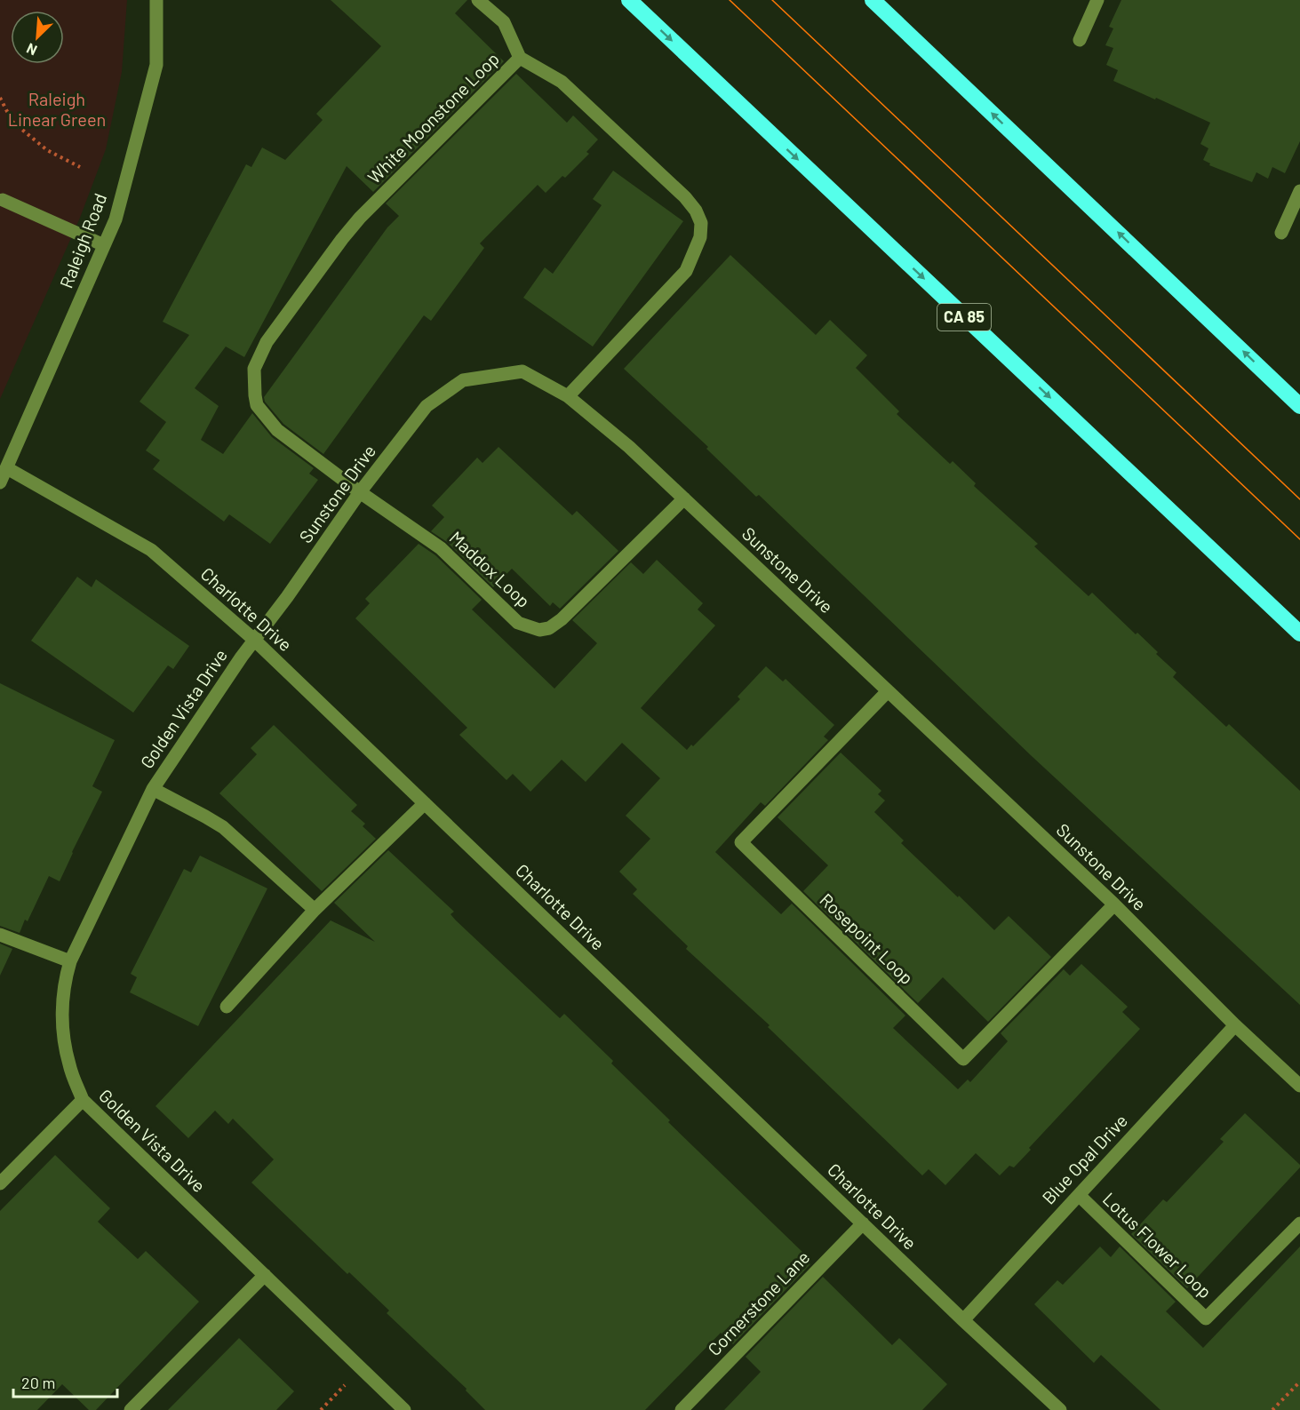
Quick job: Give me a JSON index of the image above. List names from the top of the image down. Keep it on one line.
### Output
{"streets":{"highway":["CA 85"],"street":["White Moonstone Loop","Raleigh Road","Sunstone Drive","Maddox Loop","Charlotte Drive","Golden Vista Drive","Rosepoint Loop","Blue Opal Drive","Lotus Flower Loop","Cornerstone Lane"]},"crossings":[["White Moonstone Loop","Sunstone Drive"],["White Moonstone Loop","Maddox Loop"],["Raleigh Road","Charlotte Drive"],["Sunstone Drive","Maddox Loop"],["Sunstone Drive","Charlotte Drive"],["Sunstone Drive","Golden Vista Drive"],["Sunstone Drive","Rosepoint Loop"],["Sunstone Drive","Blue Opal Drive"],["Charlotte Drive","Golden Vista Drive"],["Charlotte Drive","Blue Opal Drive"],["Charlotte Drive","Cornerstone Lane"],["Blue Opal Drive","Lotus Flower Loop"]],"parks":["Raleigh Linear Green"],"scale_bar":"20 m","north":"bottom left"}
